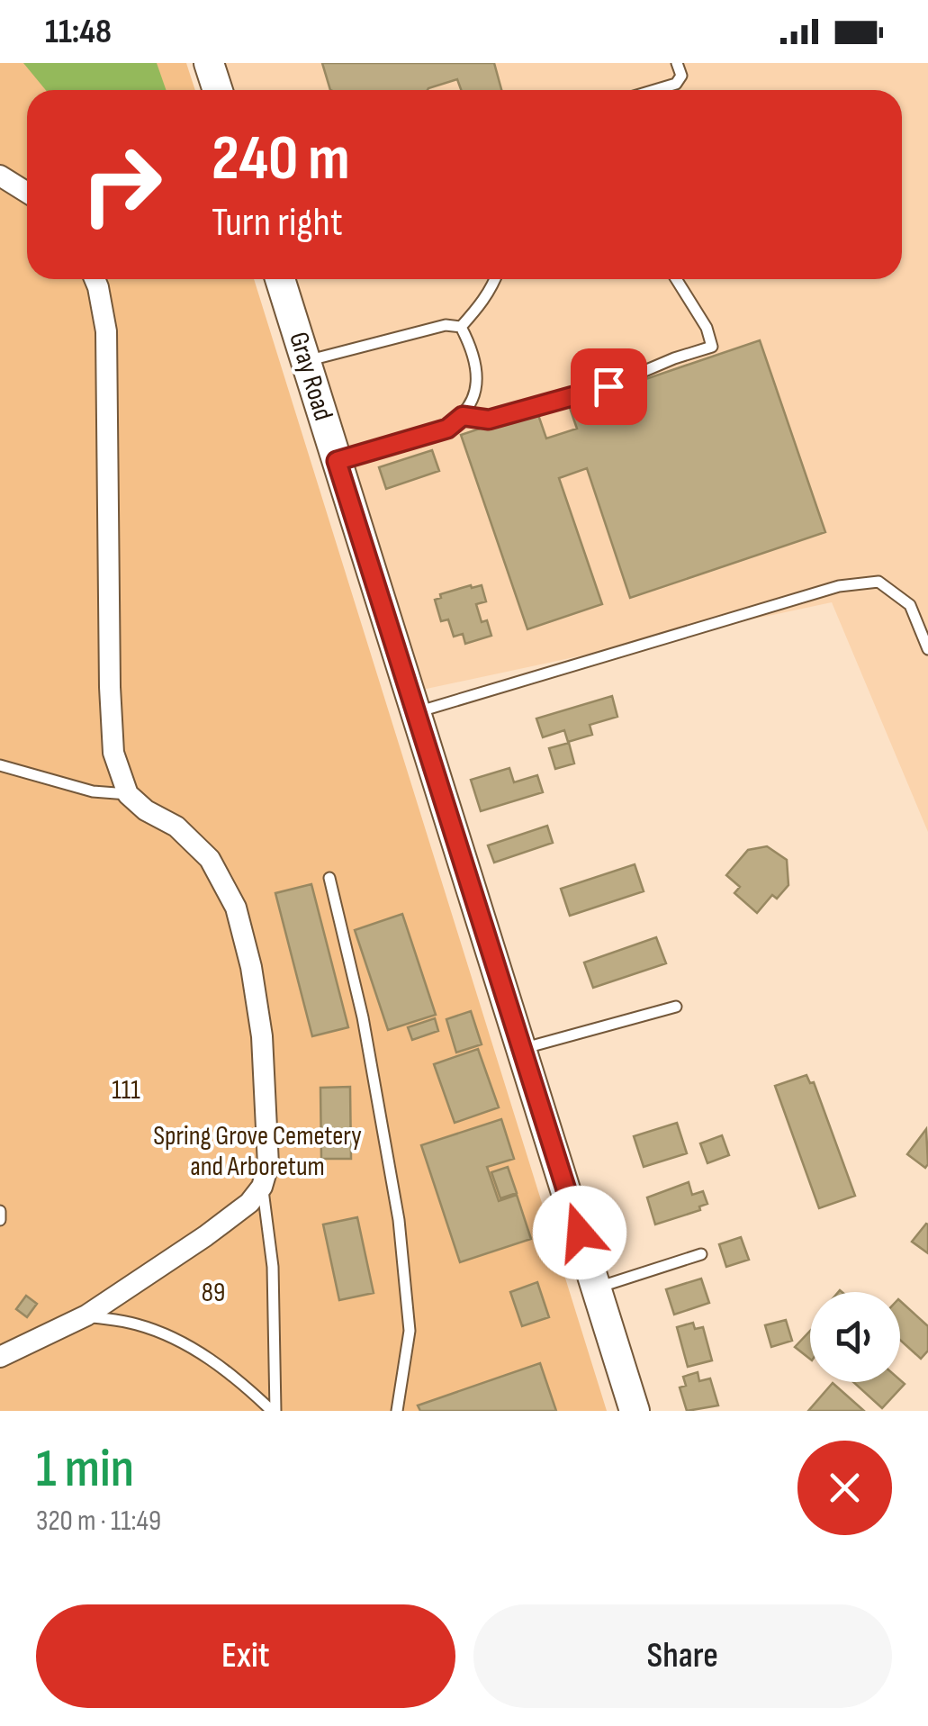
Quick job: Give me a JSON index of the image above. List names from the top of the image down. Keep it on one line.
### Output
{"streets":{"street":["Gray Road"]},"parks":["111","Spring Grove Cemetery and Arboretum","89"],"page":{"status":"11:48","turn":["240 m","Turn right"],"heading":["1 min","320 m · 11:49"],"buttons":["Exit","Share"]}}
